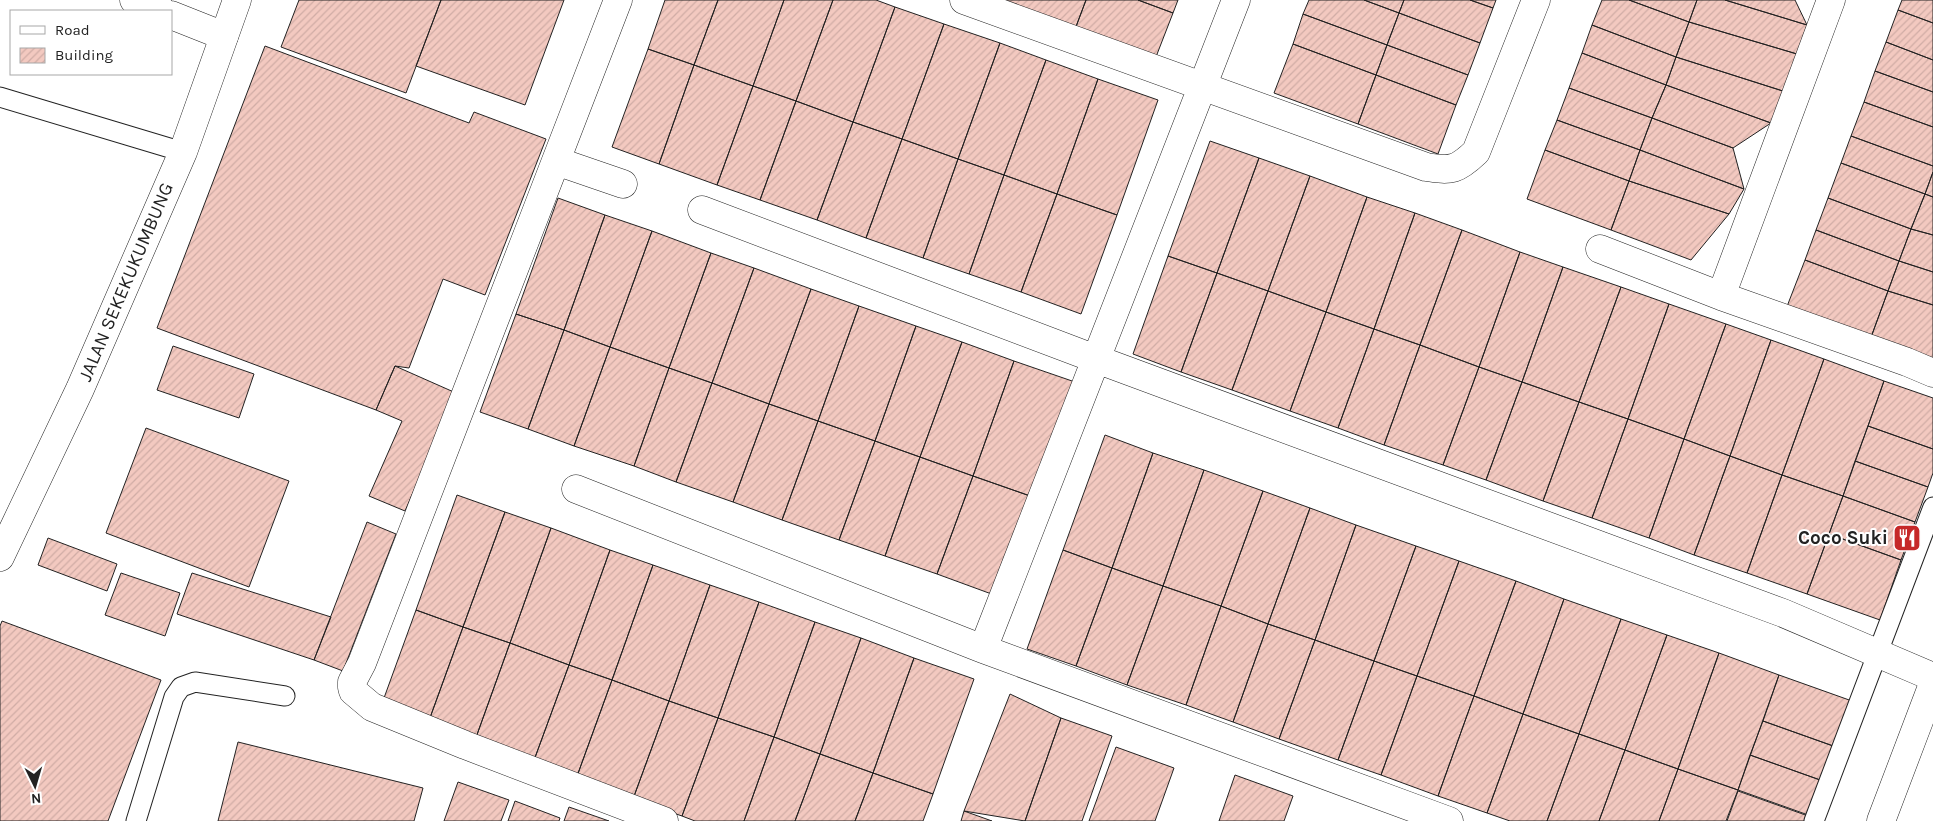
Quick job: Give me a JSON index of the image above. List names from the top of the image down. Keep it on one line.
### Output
{"streets":{"street":["JALAN SEKEKUKUMBUNG"]},"places":{"restaurant":["Coco Suki"]},"legend":["Road","Building"],"north":"bottom"}
